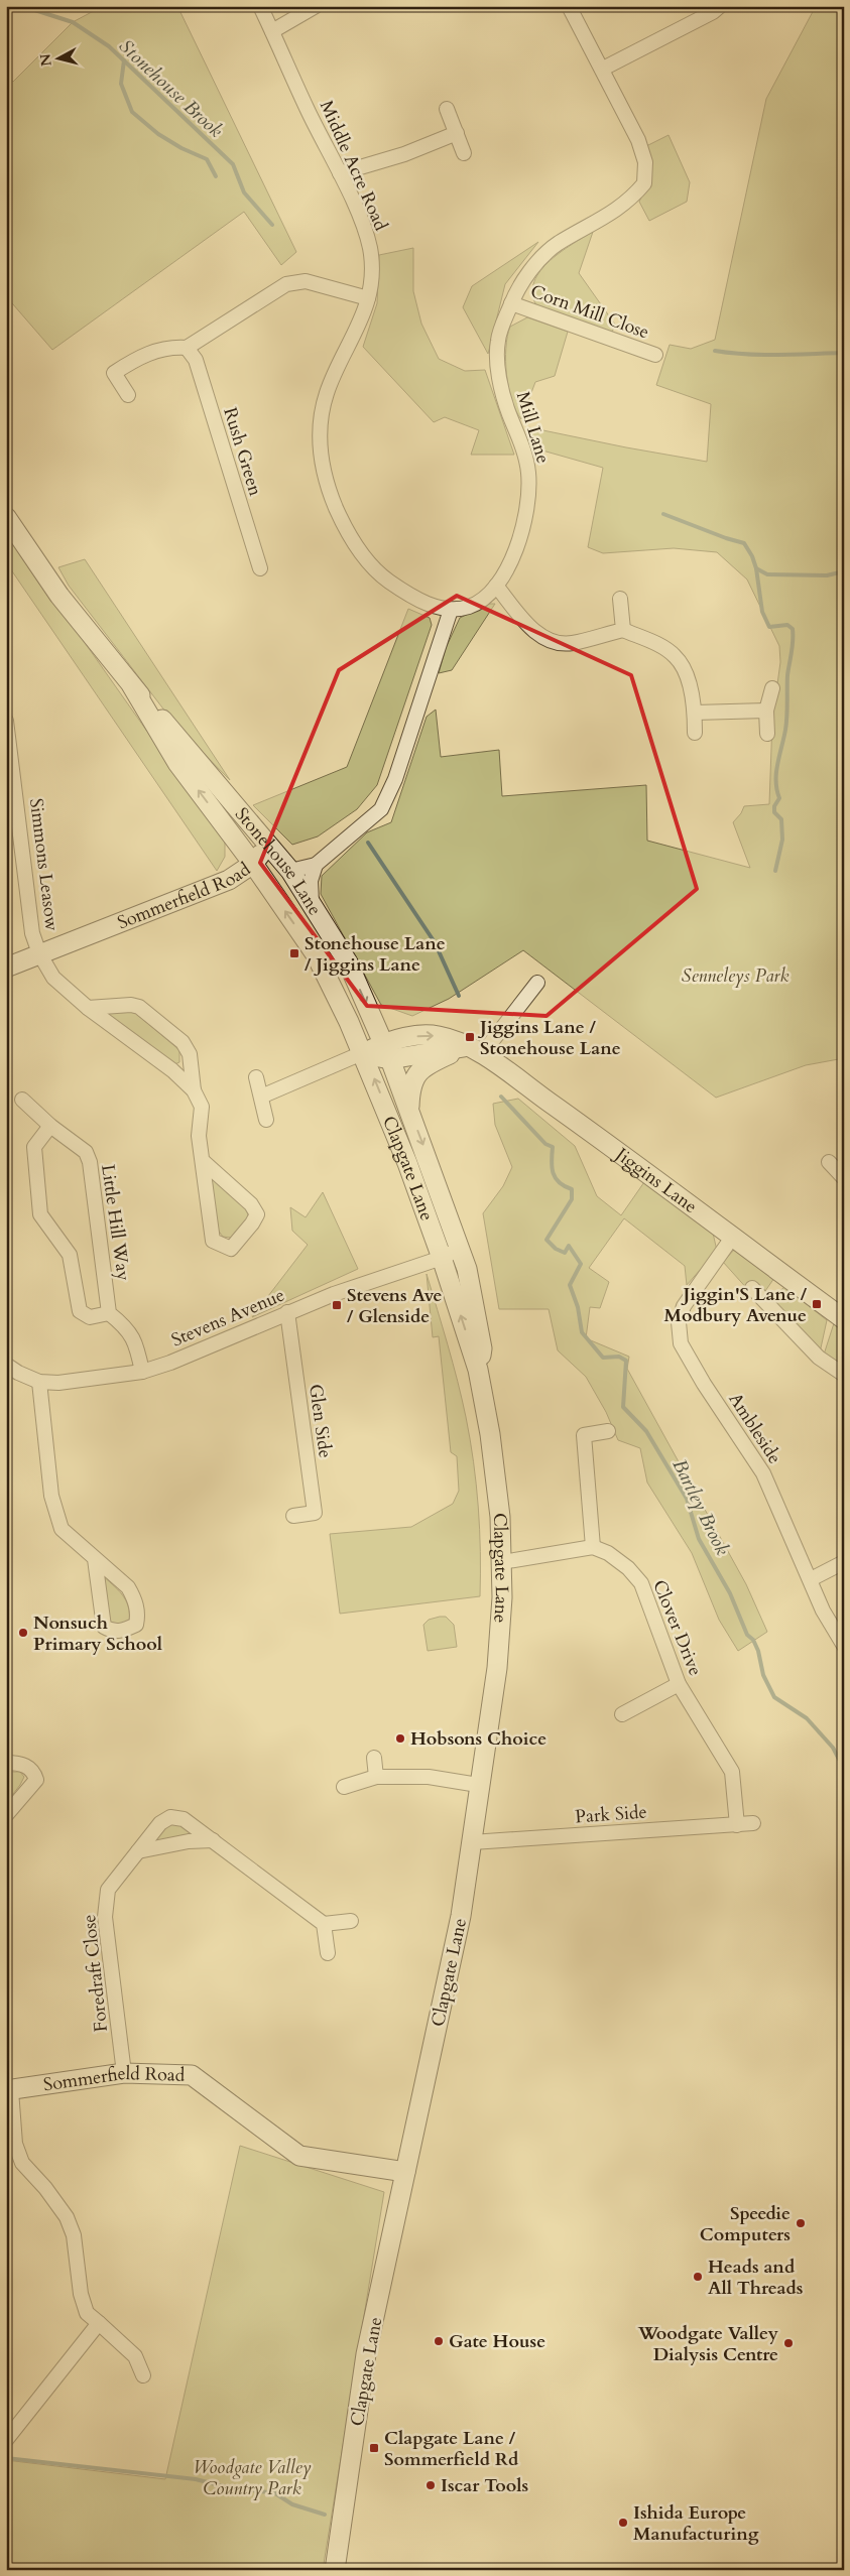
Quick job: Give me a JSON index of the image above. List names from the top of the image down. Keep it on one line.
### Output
{"streets":{"street":["Middle Acre Road","Corn Mill Close","Mill Lane","Rush Green","Stonehouse Lane","Simmons Leasow","Sommerfield Road","Clapgate Lane","Jiggins Lane","Little Hill Way","Stevens Avenue","Glen Side","Ambleside","Clover Drive","Park Side","Foredraft Close"]},"crossings":[["Middle Acre Road","Mill Lane"],["Corn Mill Close","Mill Lane"],["Stonehouse Lane","Sommerfield Road"],["Stonehouse Lane","Clapgate Lane"],["Simmons Leasow","Sommerfield Road"],["Sommerfield Road","Clapgate Lane"],["Sommerfield Road","Foredraft Close"],["Clapgate Lane","Stevens Avenue"],["Clapgate Lane","Park Side"],["Jiggins Lane","Ambleside"],["Stevens Avenue","Glen Side"],["Clover Drive","Park Side"]],"water":["Stonehouse Brook","Bartley Brook"],"parks":["Senneleys Park","Woodgate Valley Country Park"],"places":{"transit":["Stonehouse Lane / Jiggins Lane","Jiggins Lane / Stonehouse Lane","Jiggin'S Lane / Modbury Avenue","Stevens Ave / Glenside","Clapgate Lane / Sommerfield Rd"],"other":["Nonsuch Primary School","Hobsons Choice","Speedie Computers","Heads and All Threads","Gate House","Woodgate Valley Dialysis Centre","Iscar Tools","Ishida Europe Manufacturing"]},"north":"left"}
